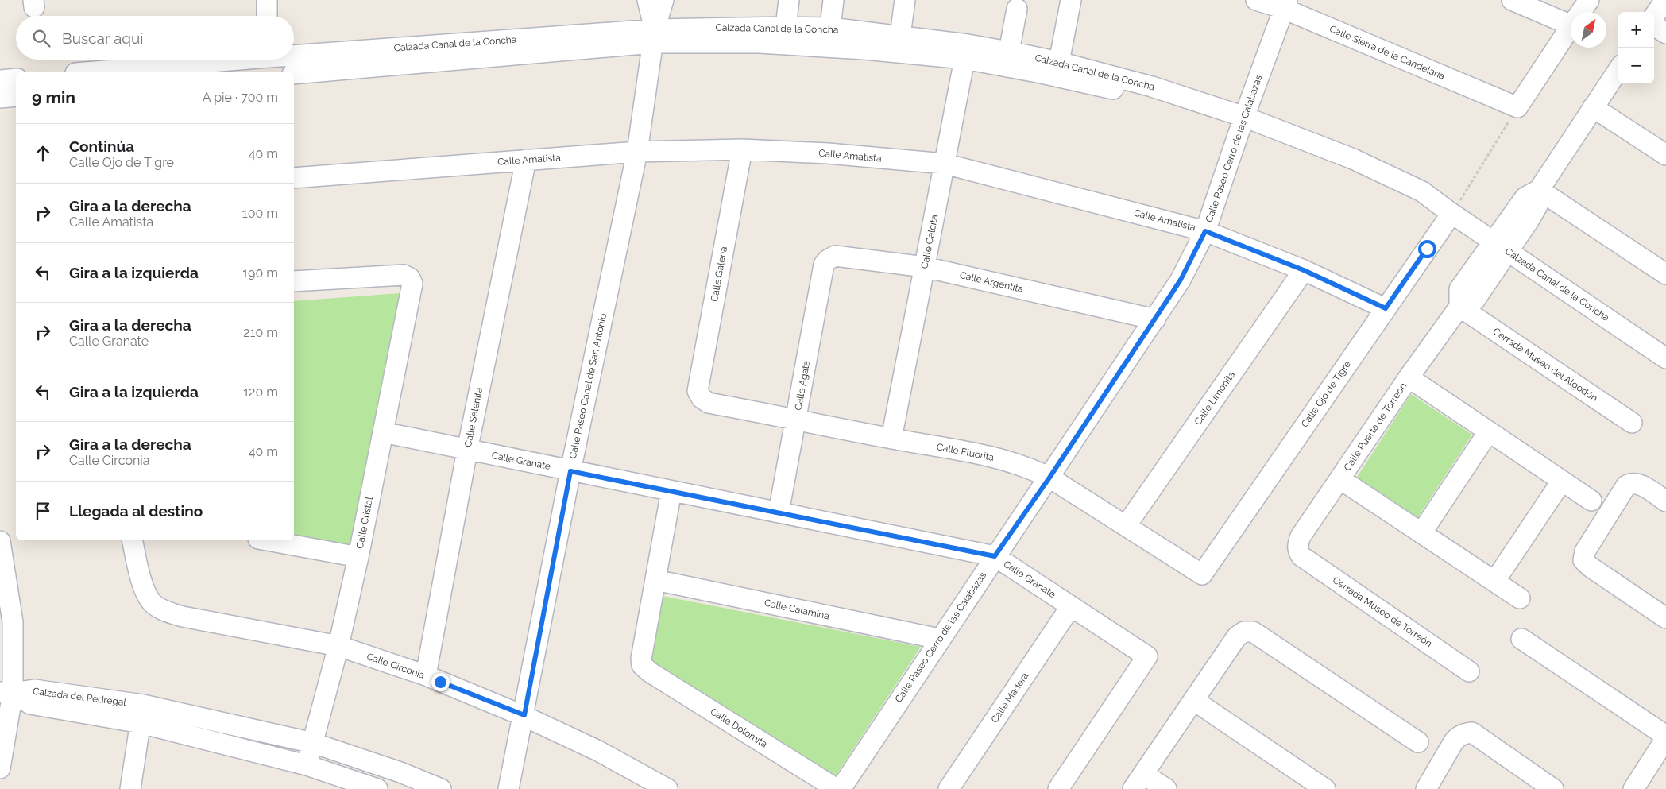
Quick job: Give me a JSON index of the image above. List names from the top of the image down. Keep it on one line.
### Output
{"streets":{"street":["Calzada Canal de la Concha","Calle Sierra de la Candelaria","Calle Paseo Cerro de las Calabazas","Calle Amatista","Calle Calcita","Calle Galena","Calle Argentita","Cerrada Museo del Algodón","Calle Ágata","Calle Paseo Canal de San Antonio","Calle Ojo de Tigre","Calle Limonita","Calle Selenita","Calle Puerta de Torreón","Calle Fluorita","Calle Granate","Calle Cristal","Calle Calamina","Cerrada Museo de Torreón","Calle Circonia","Calzada del Pedregal","Calle Madera","Calle Dolomita"]},"crossings":[["Calzada Canal de la Concha","Calle Paseo Cerro de las Calabazas"],["Calzada Canal de la Concha","Calle Calcita"],["Calzada Canal de la Concha","Calle Paseo Canal de San Antonio"],["Calzada Canal de la Concha","Calle Ojo de Tigre"],["Calle Sierra de la Candelaria","Calle Paseo Cerro de las Calabazas"],["Calle Paseo Cerro de las Calabazas","Calle Amatista"],["Calle Paseo Cerro de las Calabazas","Calle Argentita"],["Calle Paseo Cerro de las Calabazas","Calle Fluorita"],["Calle Paseo Cerro de las Calabazas","Calle Granate"],["Calle Paseo Cerro de las Calabazas","Calle Calamina"],["Calle Amatista","Calle Calcita"],["Calle Amatista","Calle Galena"],["Calle Amatista","Calle Paseo Canal de San Antonio"],["Calle Amatista","Calle Ojo de Tigre"],["Calle Amatista","Calle Limonita"],["Calle Amatista","Calle Selenita"],["Calle Calcita","Calle Argentita"],["Calle Calcita","Calle Fluorita"],["Calle Galena","Calle Fluorita"],["Calle Argentita","Calle Ágata"],["Cerrada Museo del Algodón","Calle Puerta de Torreón"],["Calle Ágata","Calle Fluorita"],["Calle Ágata","Calle Granate"],["Calle Paseo Canal de San Antonio","Calle Granate"],["Calle Paseo Canal de San Antonio","Calle Circonia"],["Calle Ojo de Tigre","Calle Fluorita"],["Calle Limonita","Calle Fluorita"],["Calle Selenita","Calle Granate"],["Calle Selenita","Calle Circonia"],["Calle Puerta de Torreón","Cerrada Museo de Torreón"],["Calle Granate","Calle Cristal"],["Calle Granate","Calle Madera"],["Calle Cristal","Calle Circonia"],["Calle Cristal","Calzada del Pedregal"],["Calle Calamina","Calle Dolomita"]],"north":"top right","page":{"map_buttons":["+","−"],"search":"Buscar aquí","heading":["9 min","A pie · 700 m"],"list":[["Continúa","Calle Ojo de Tigre","40 m"],["Gira a la derecha","Calle Amatista","100 m"],["Gira a la izquierda","190 m"],["Gira a la derecha","Calle Granate","210 m"],["Gira a la izquierda","120 m"],["Gira a la derecha","Calle Circonia","40 m"],"Llegada al destino"]}}
